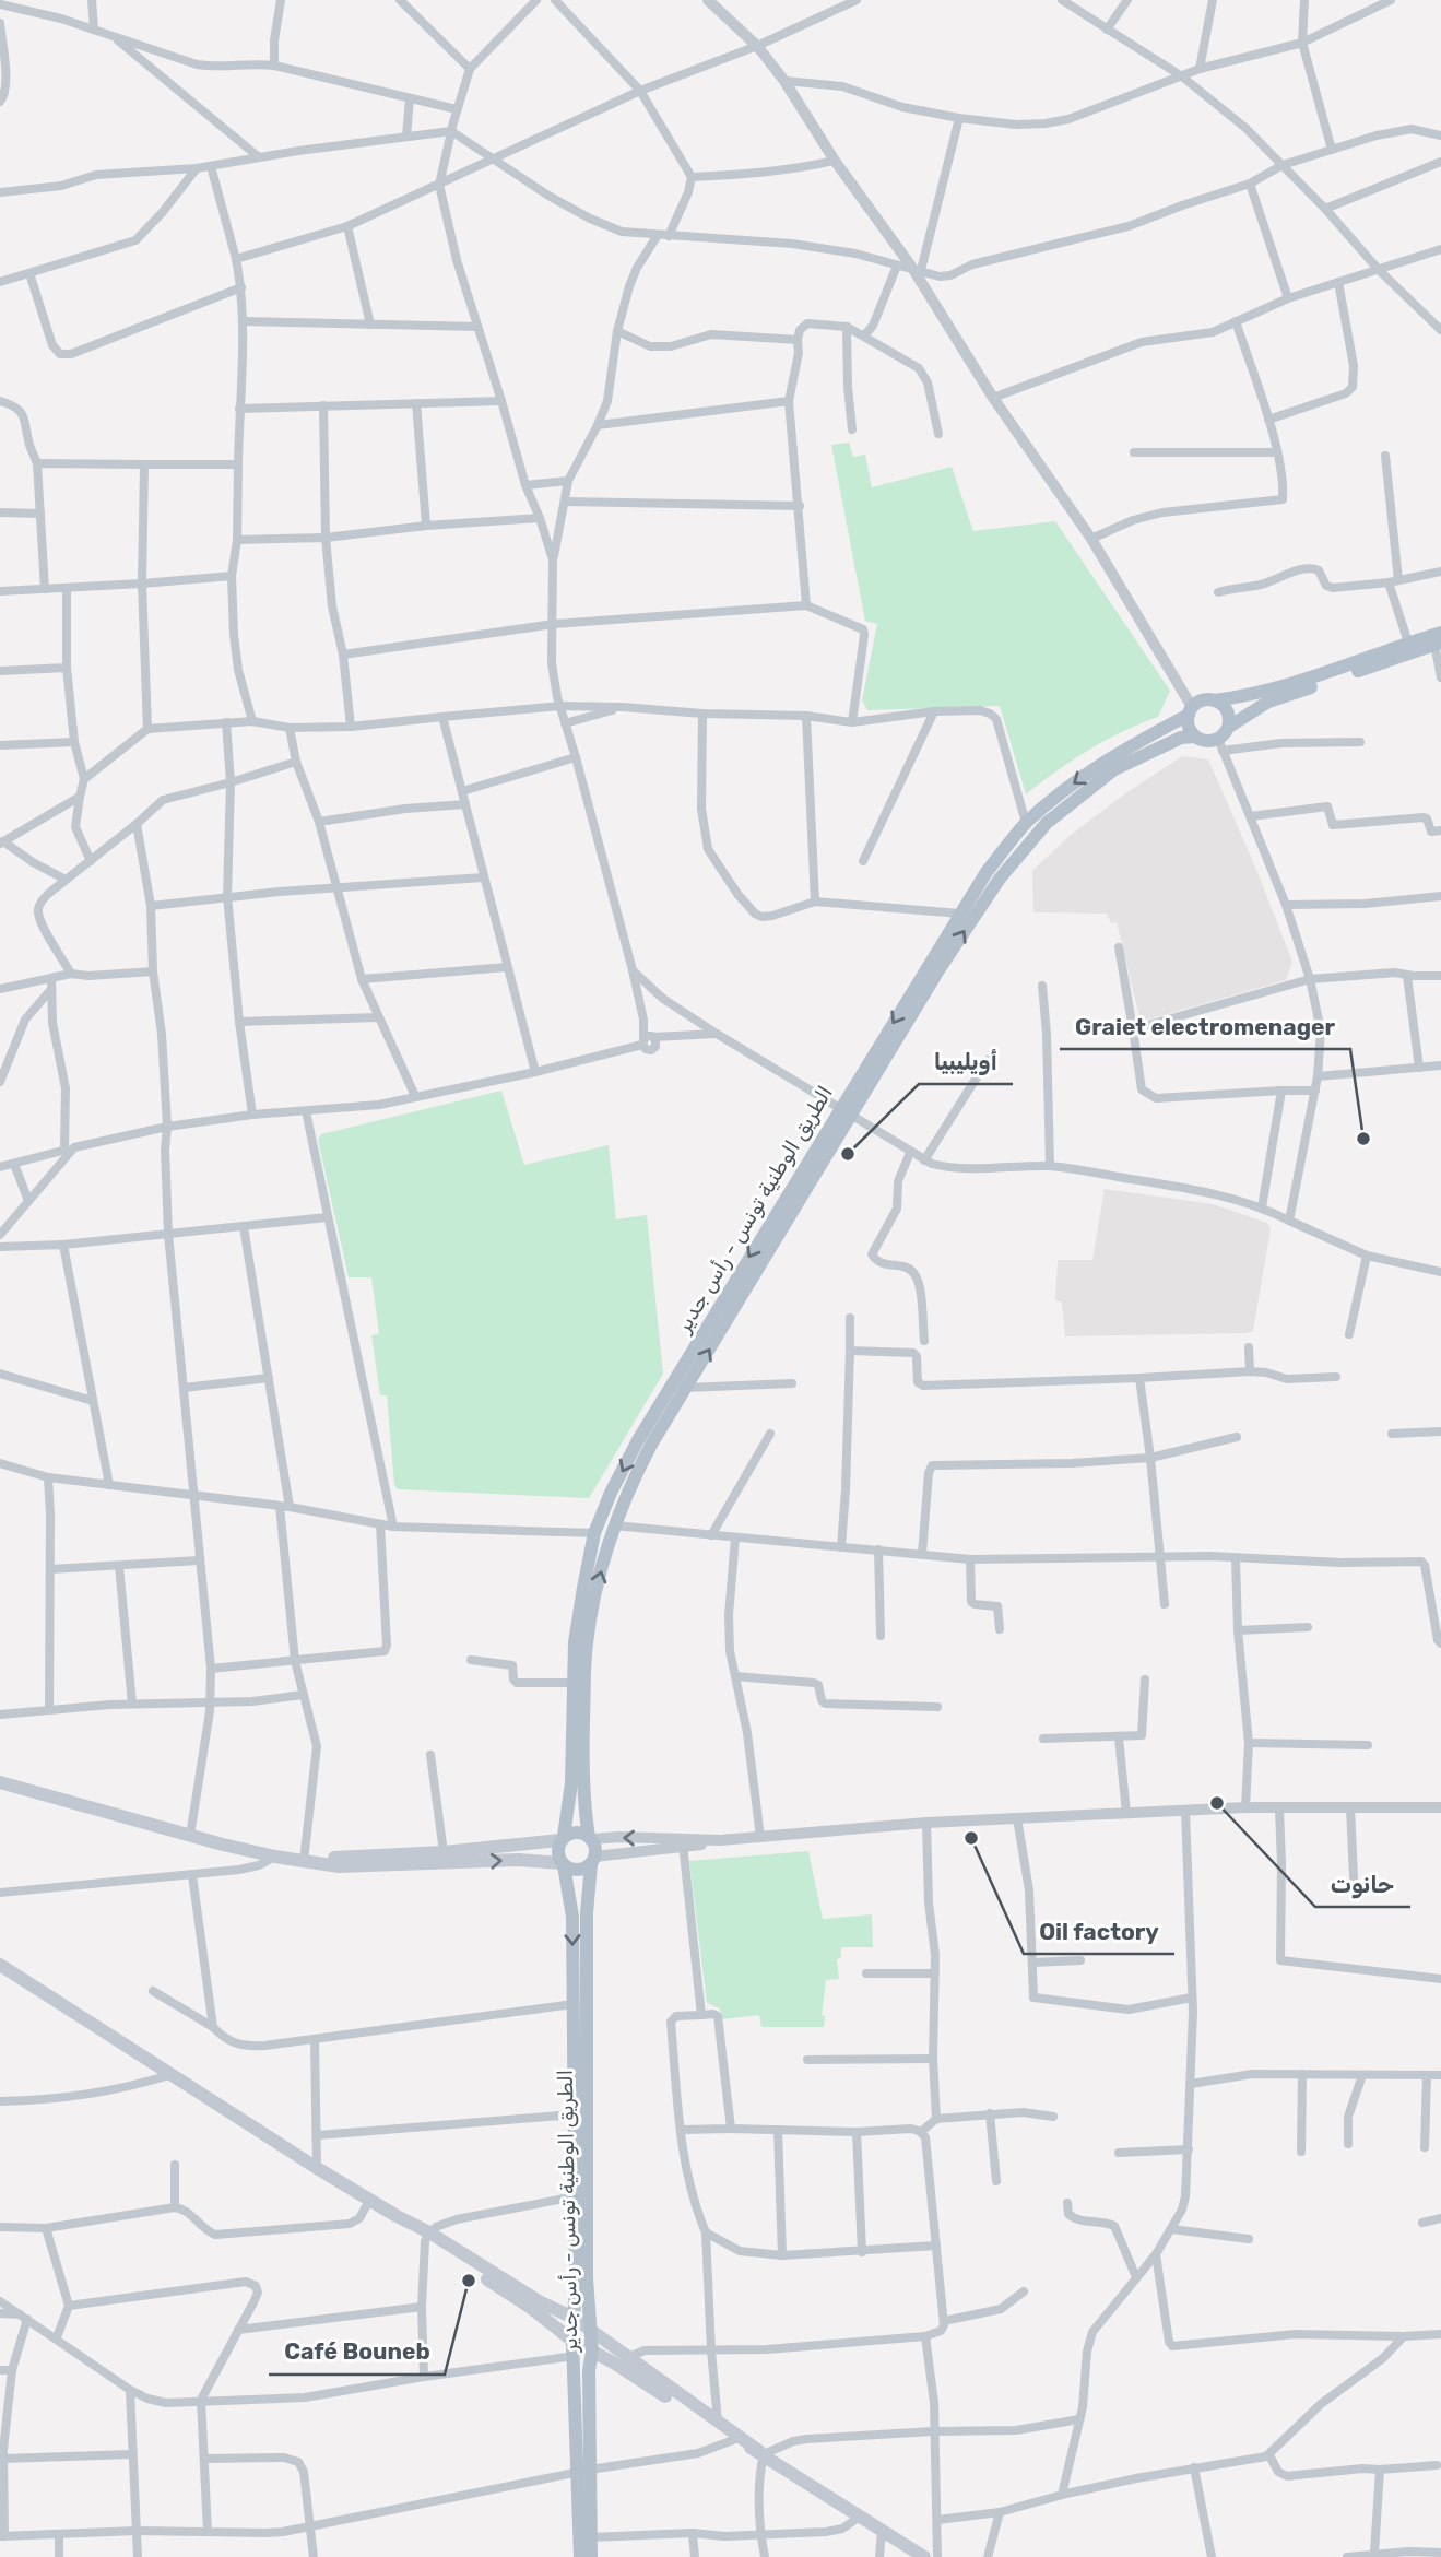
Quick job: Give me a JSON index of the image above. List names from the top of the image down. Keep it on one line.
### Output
{"streets":{"main road":["الطريق الوطنية تونس - رأس جدير"]},"places":["Graiet electromenager","أويليبيا","حانوت","Oil factory","Café Bouneb"]}
